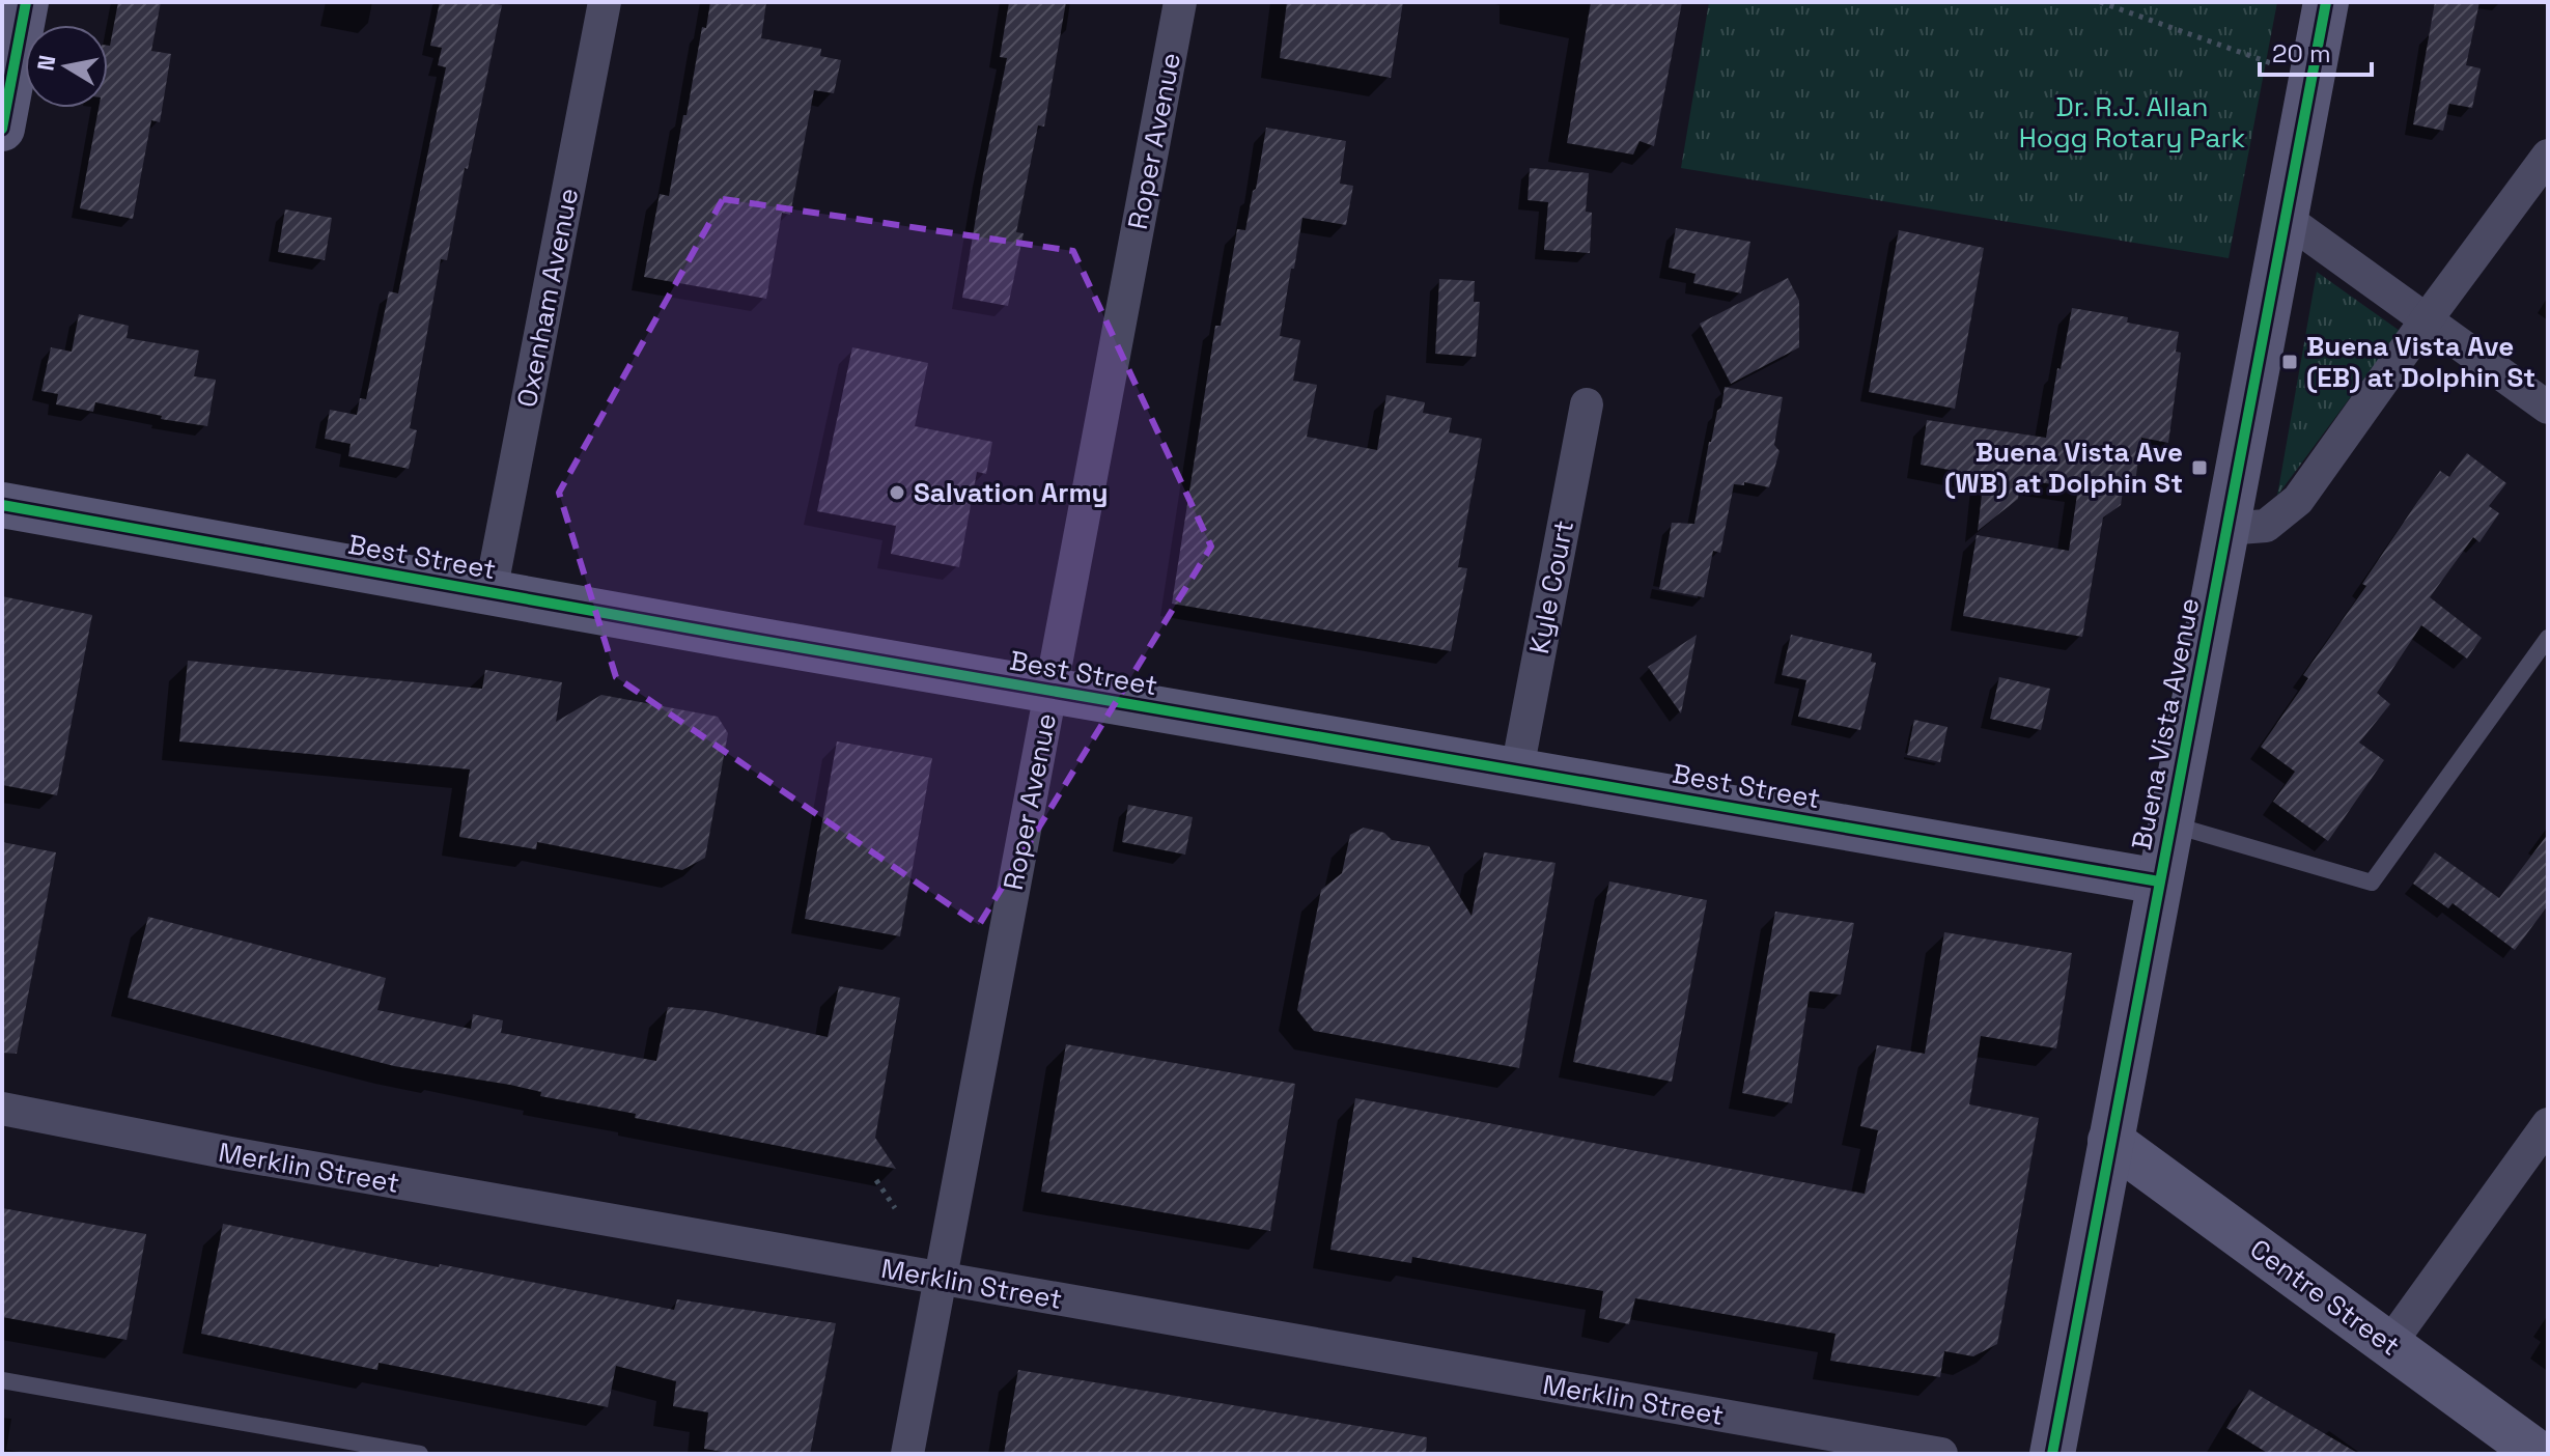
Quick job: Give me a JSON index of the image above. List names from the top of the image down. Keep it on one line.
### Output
{"streets":{"street":["Roper Avenue","Oxenham Avenue","Best Street","Kyle Court","Buena Vista Avenue","Merklin Street","Centre Street"]},"crossings":[["Roper Avenue","Best Street"],["Roper Avenue","Merklin Street"],["Oxenham Avenue","Best Street"],["Best Street","Kyle Court"],["Best Street","Buena Vista Avenue"],["Buena Vista Avenue","Centre Street"]],"parks":["Dr. R.J. Allan Hogg Rotary Park"],"places":{"transit":["Buena Vista Ave (EB) at Dolphin St","Buena Vista Ave (WB) at Dolphin St"],"other":["Salvation Army"]},"scale_bar":"20 m","north":"left"}
